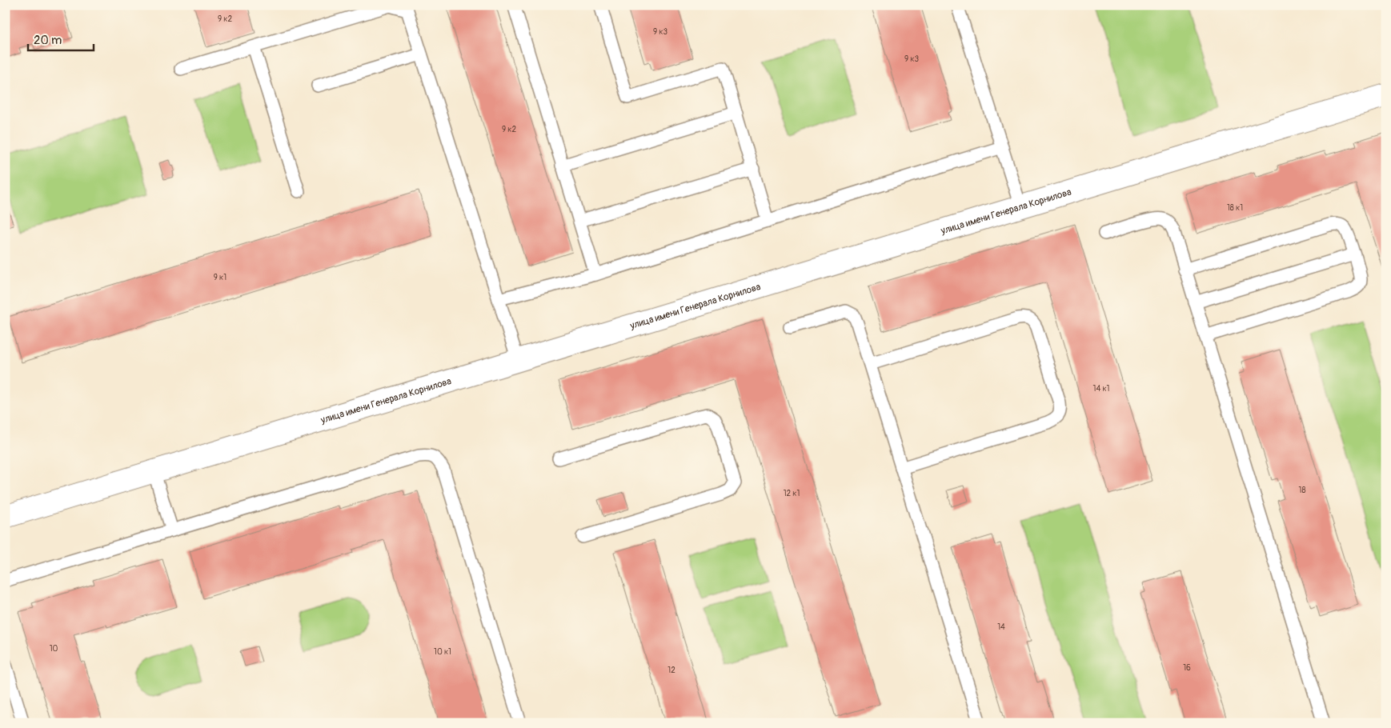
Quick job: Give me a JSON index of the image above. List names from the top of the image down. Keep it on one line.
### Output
{"streets":{"street":["улица имени Генерала Корнилова"]},"house_numbers":["9 к2","9 к3","9 к3","9 к2","18 к1","9 к1","14 к1","18","12 к1","14","10","10 к1","16","12"],"scale_bar":"20 m"}
